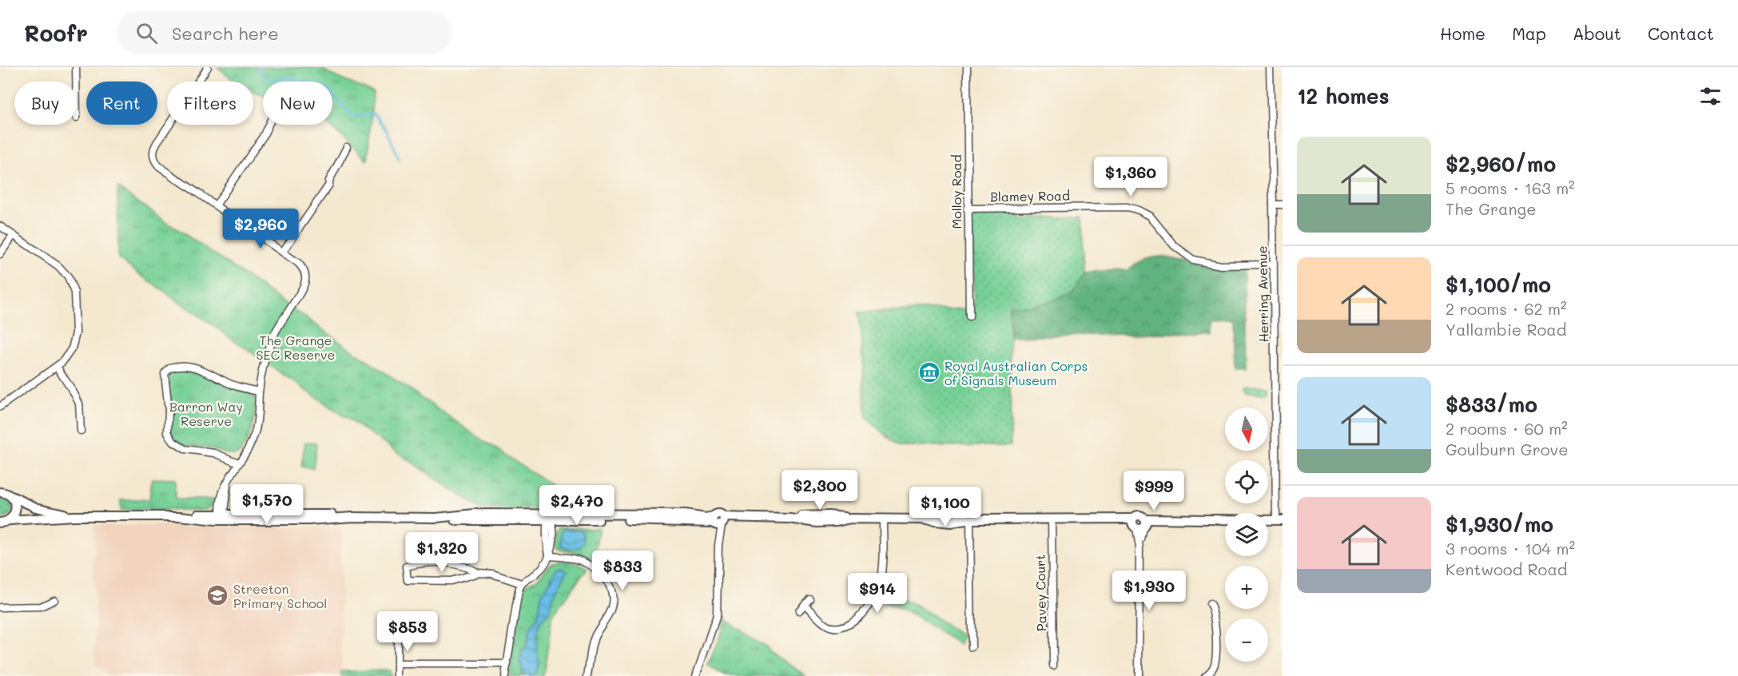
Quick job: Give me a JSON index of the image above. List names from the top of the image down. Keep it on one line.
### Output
{"streets":{"street":["Molloy Road","Blamey Road","Herring Avenue","Pavey Court"]},"crossings":[["Molloy Road","Blamey Road"],["Blamey Road","Herring Avenue"]],"parks":["The Grange SEC Reserve","Barron Way Reserve"],"places":{"museum":["Royal Australian Corps of Signals Museum"],"school or university":["Streeton Primary School"]},"north":"bottom","page":{"header":"Roofr","search":"Search here","nav":["Home","Map","About","Contact"],"heading":"12 homes","chip":["Buy","Rent","Filters","New"],"list":[{"name":"$2,960/mo","note":"5 rooms · 163 m² · The Grange"},{"name":"$1,100/mo","note":"2 rooms · 62 m² · Yallambie Road"},{"name":"$833/mo","note":"2 rooms · 60 m² · Goulburn Grove"},{"name":"$1,930/mo","note":"3 rooms · 104 m² · Kentwood Road"}],"price":["$1,360","$2,960","$2,300","$999","$1,570","$2,470","$1,100","$1,320","$833","$1,930","$914","$853"],"map_buttons":["+","−"]}}
